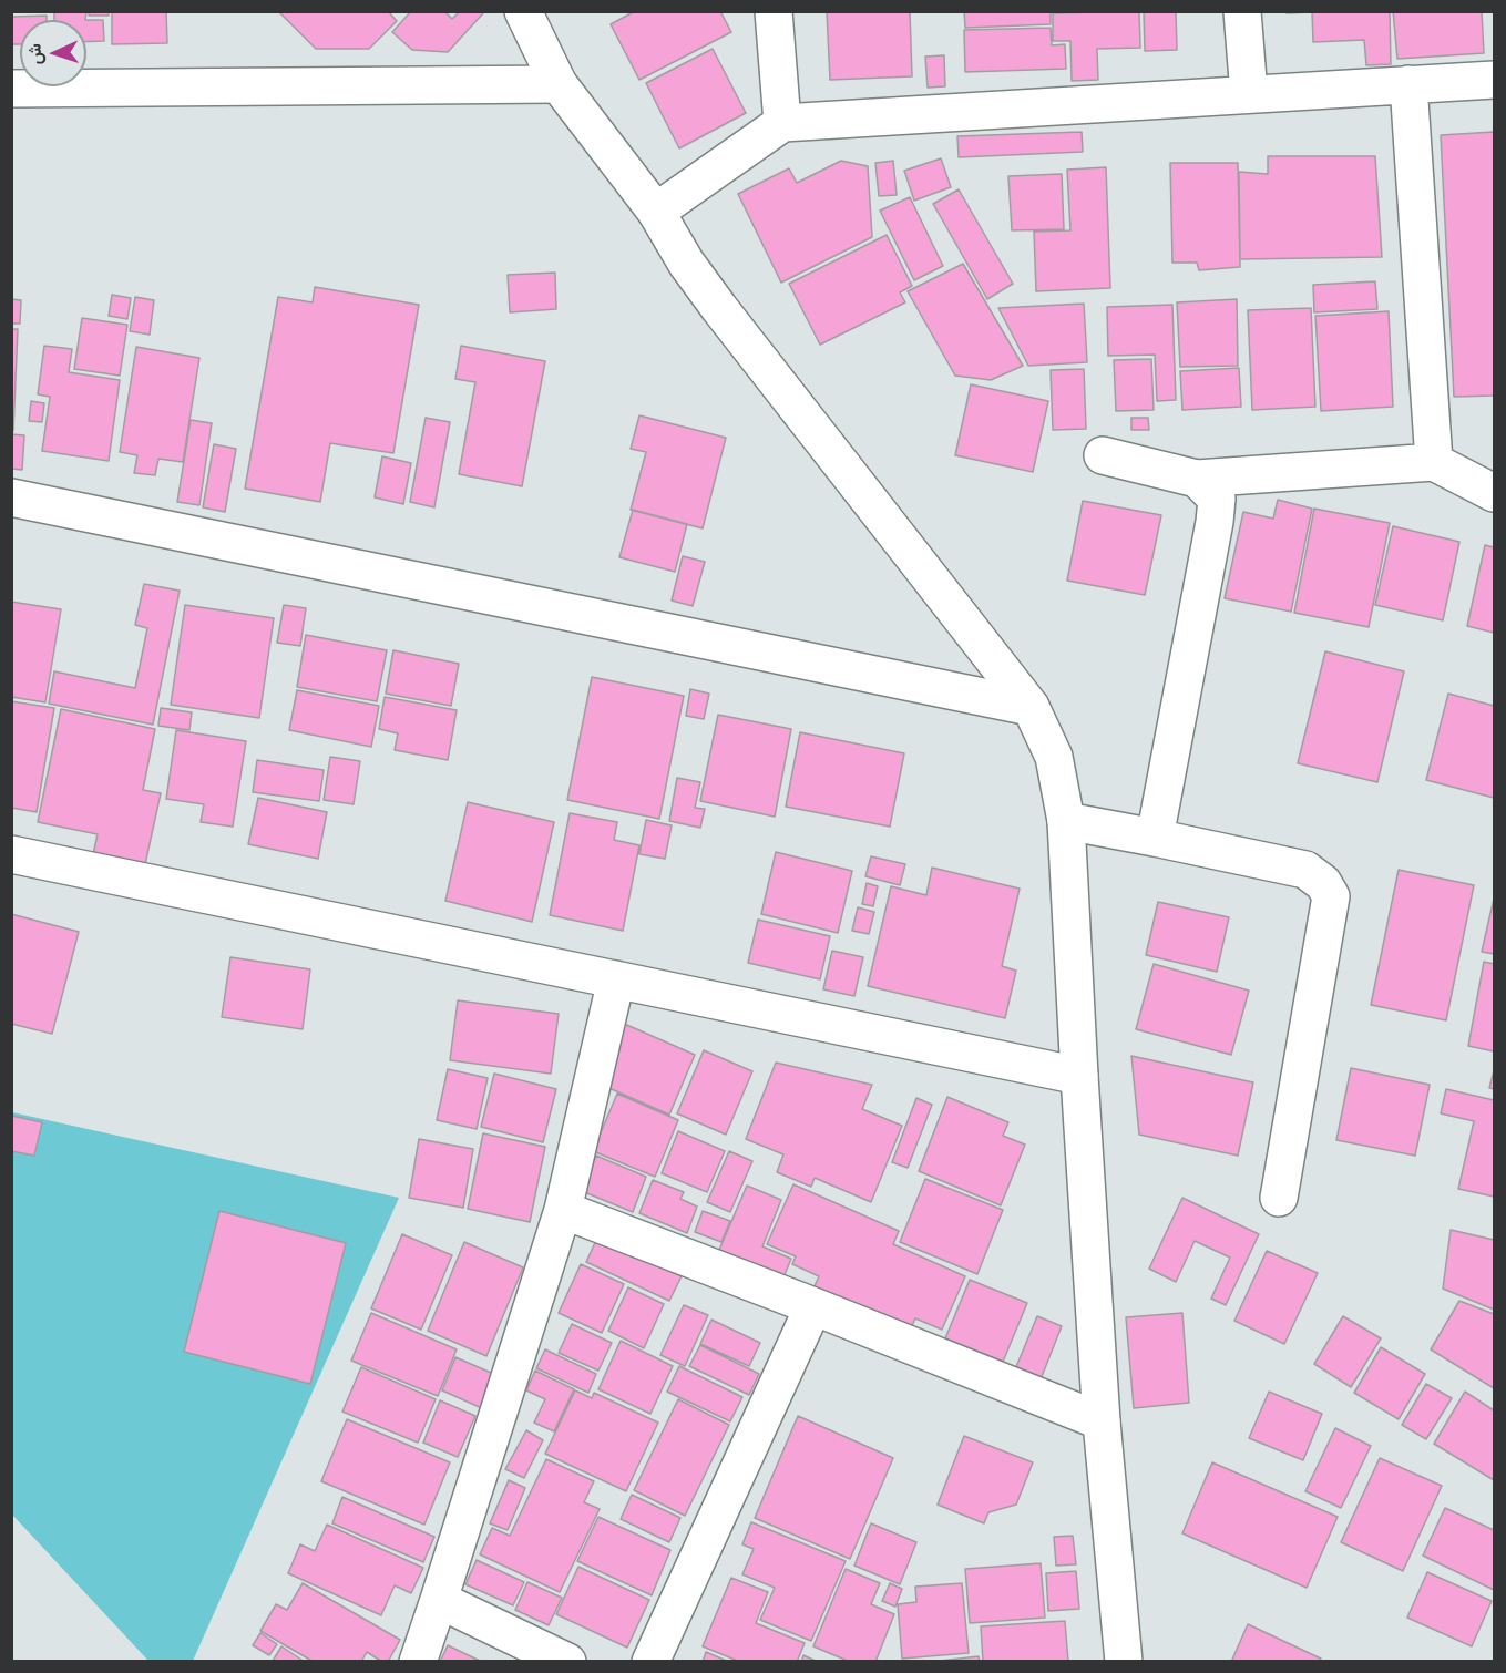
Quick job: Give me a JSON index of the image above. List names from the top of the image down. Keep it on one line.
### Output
{"north":"left"}
